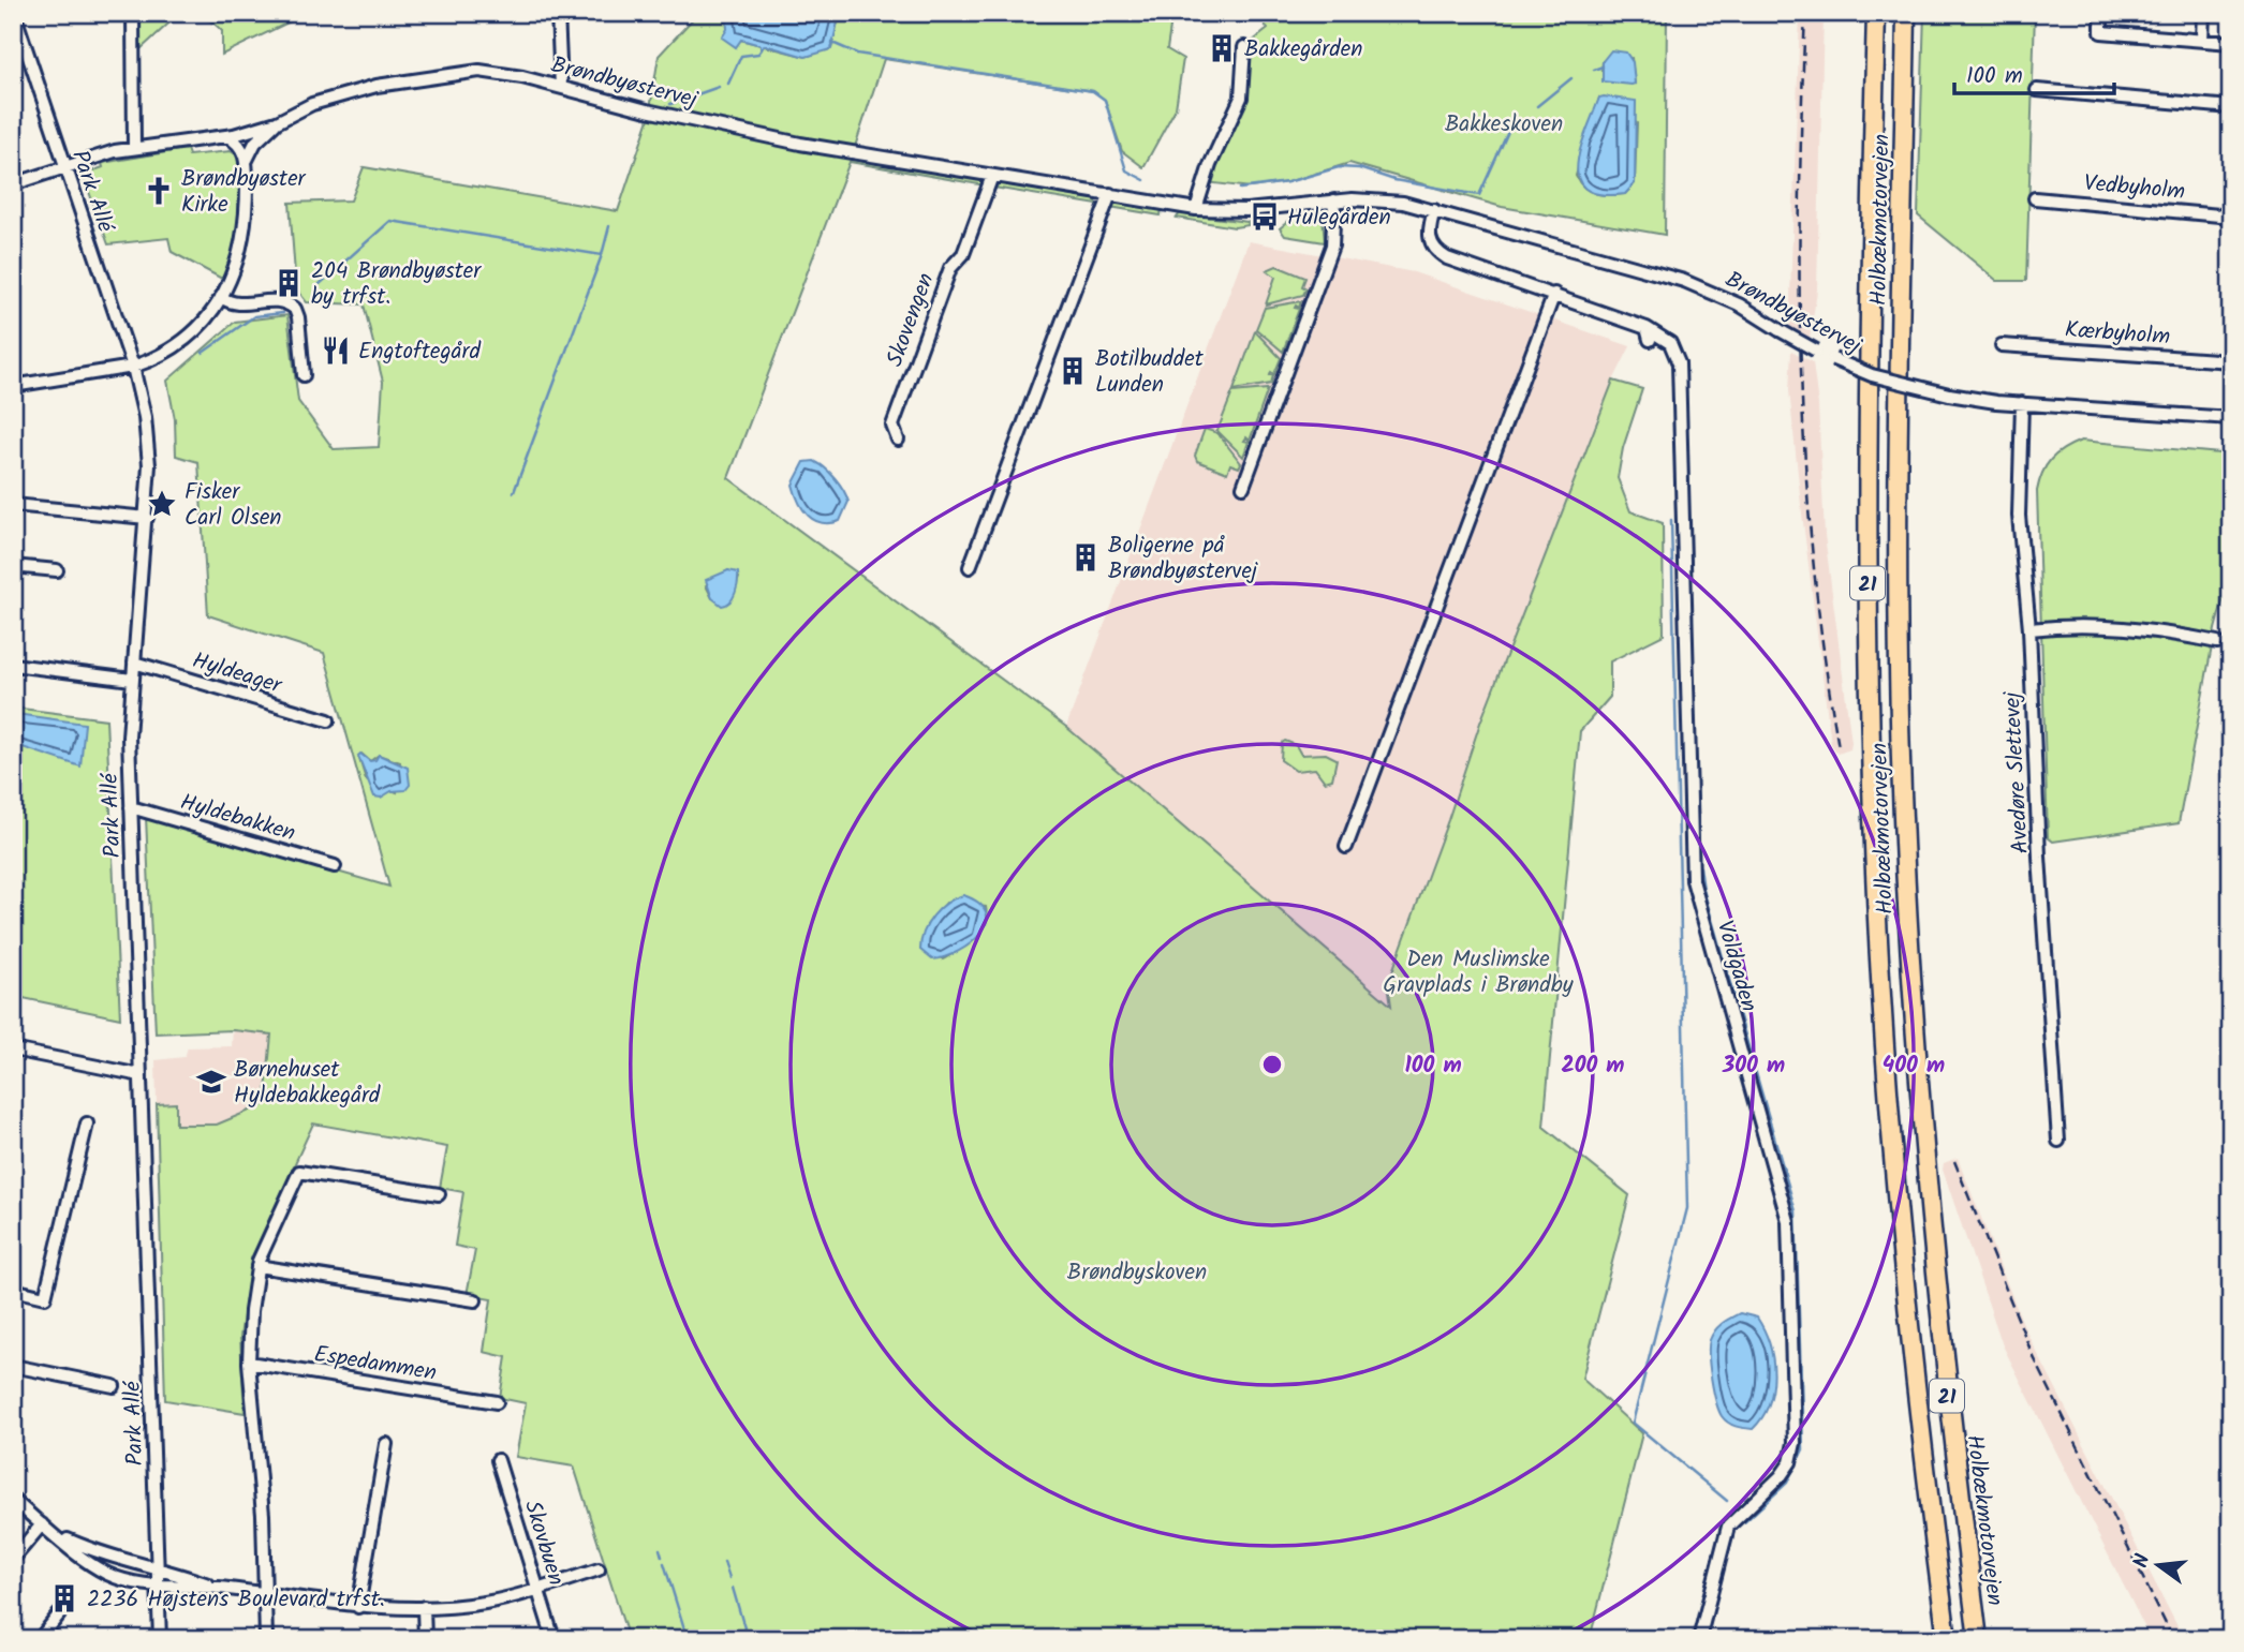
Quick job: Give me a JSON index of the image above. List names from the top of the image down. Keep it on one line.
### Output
{"streets":{"highway":["Holbækmotorvejen","21"],"street":["Brøndbyøstervej","Vedbyholm","Park Allé","Skovengen","Kærbyholm","Hyldeager","Avedøre Slettevej","Hyldebakken","Voldgaden","Espedammen","Skovbuen"]},"crossings":[["Brøndbyøstervej","Park Allé"],["Brøndbyøstervej","Skovengen"],["Brøndbyøstervej","Avedøre Slettevej"],["Park Allé","Hyldeager"],["Park Allé","Hyldebakken"]],"parks":["Bakkeskoven","Den Muslimske Gravplads i Brøndby","Brøndbyskoven"],"places":{"building":["Bakkegården","204 Brøndbyøster by trfst.","Botilbuddet Lunden","Boligerne på Brøndbyøstervej","2236 Højstens Boulevard trfst."],"church":["Brøndbyøster Kirke"],"bus stop":["Hulegården"],"restaurant":["Engtoftegård"],"place":["Fisker Carl Olsen"],"school or university":["Børnehuset Hyldebakkegård"]},"scale_bar":"100 m","north":"left","rings":["100 m","200 m","300 m","400 m"]}
